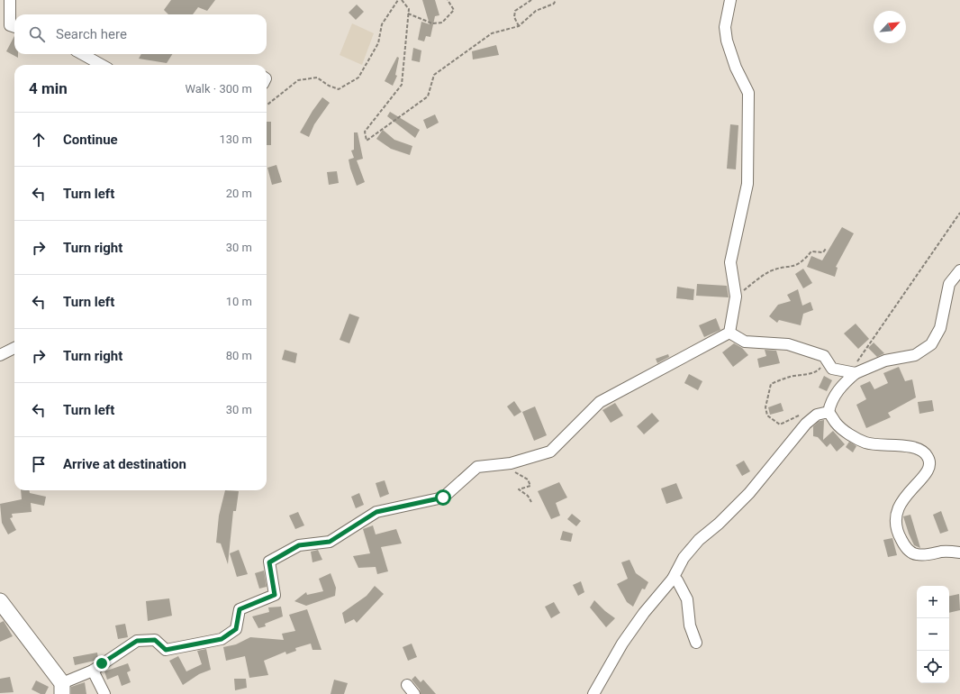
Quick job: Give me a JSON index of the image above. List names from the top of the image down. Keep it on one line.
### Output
{"north":"top right","page":{"search":"Search here","heading":["4 min","Walk · 300 m"],"list":[["Continue","130 m"],["Turn left","20 m"],["Turn right","30 m"],["Turn left","10 m"],["Turn right","80 m"],["Turn left","30 m"],"Arrive at destination"],"map_buttons":["+","−"]}}
